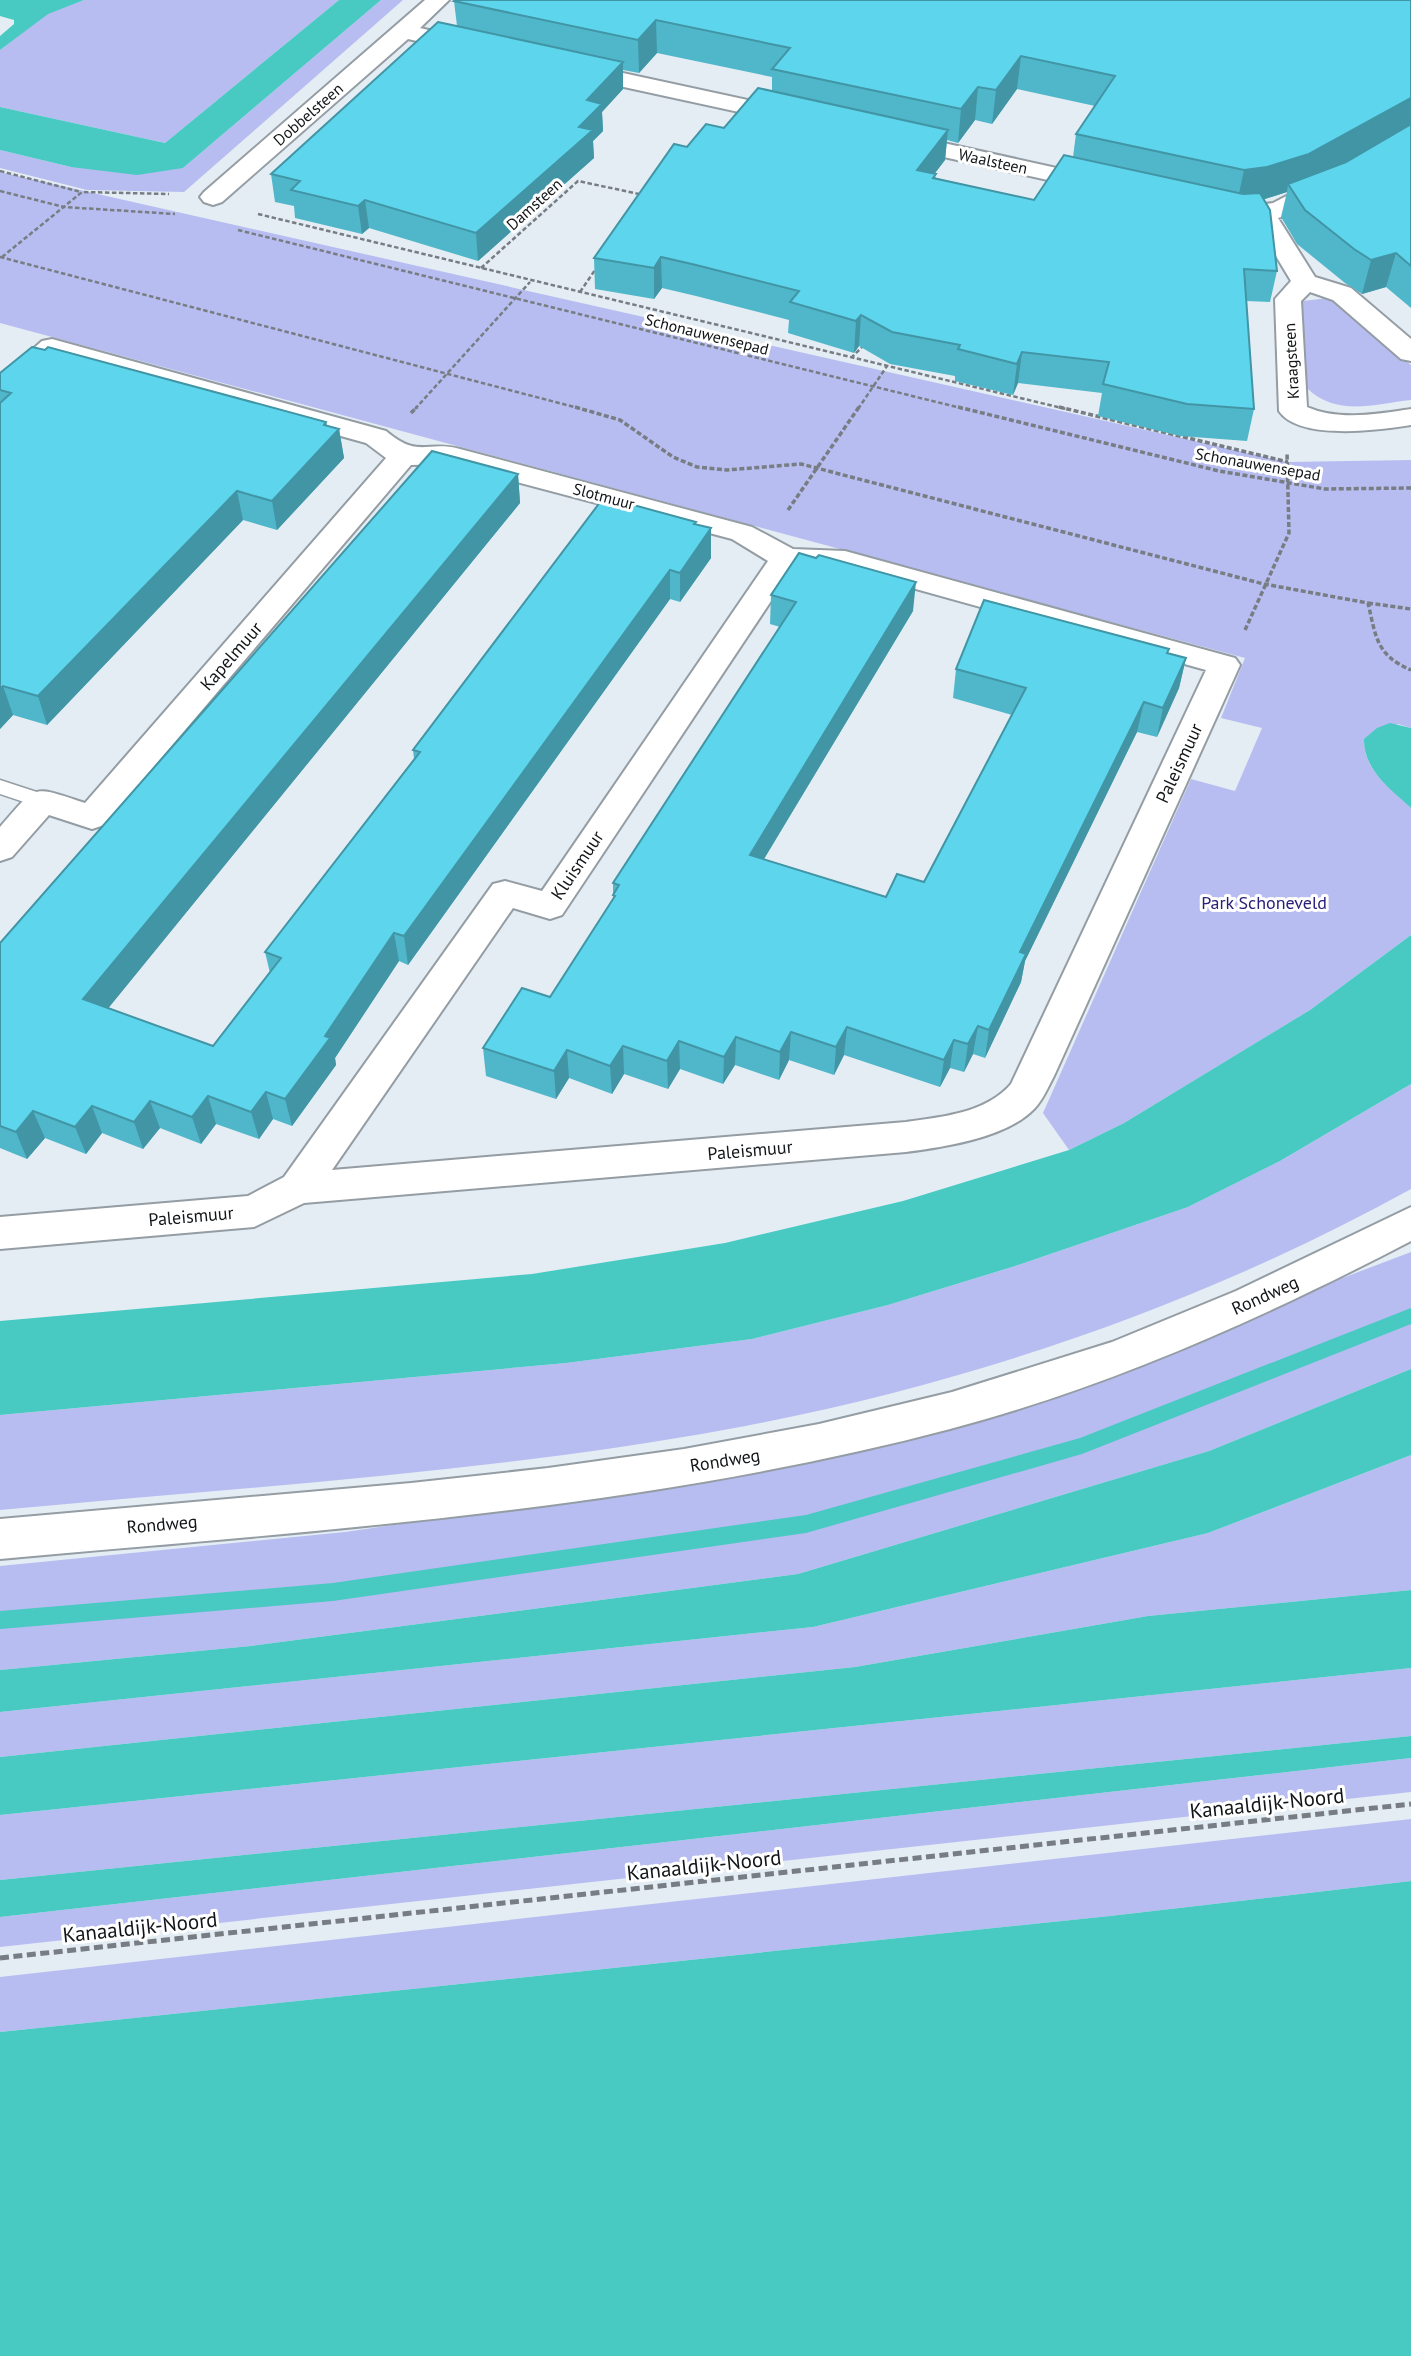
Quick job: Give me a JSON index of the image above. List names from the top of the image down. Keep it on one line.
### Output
{"streets":{"street":["Dobbelsteen","Waalsteen","Kraagsteen","Slotmuur","Kapelmuur","Paleismuur","Kluismuur","Rondweg"],"path":["Damsteen","Schonauwensepad","Kanaaldijk-Noord"]},"crossings":[["Slotmuur","Kapelmuur"],["Slotmuur","Paleismuur"],["Slotmuur","Kluismuur"],["Paleismuur","Kluismuur"]],"parks":["Park Schoneveld"]}
